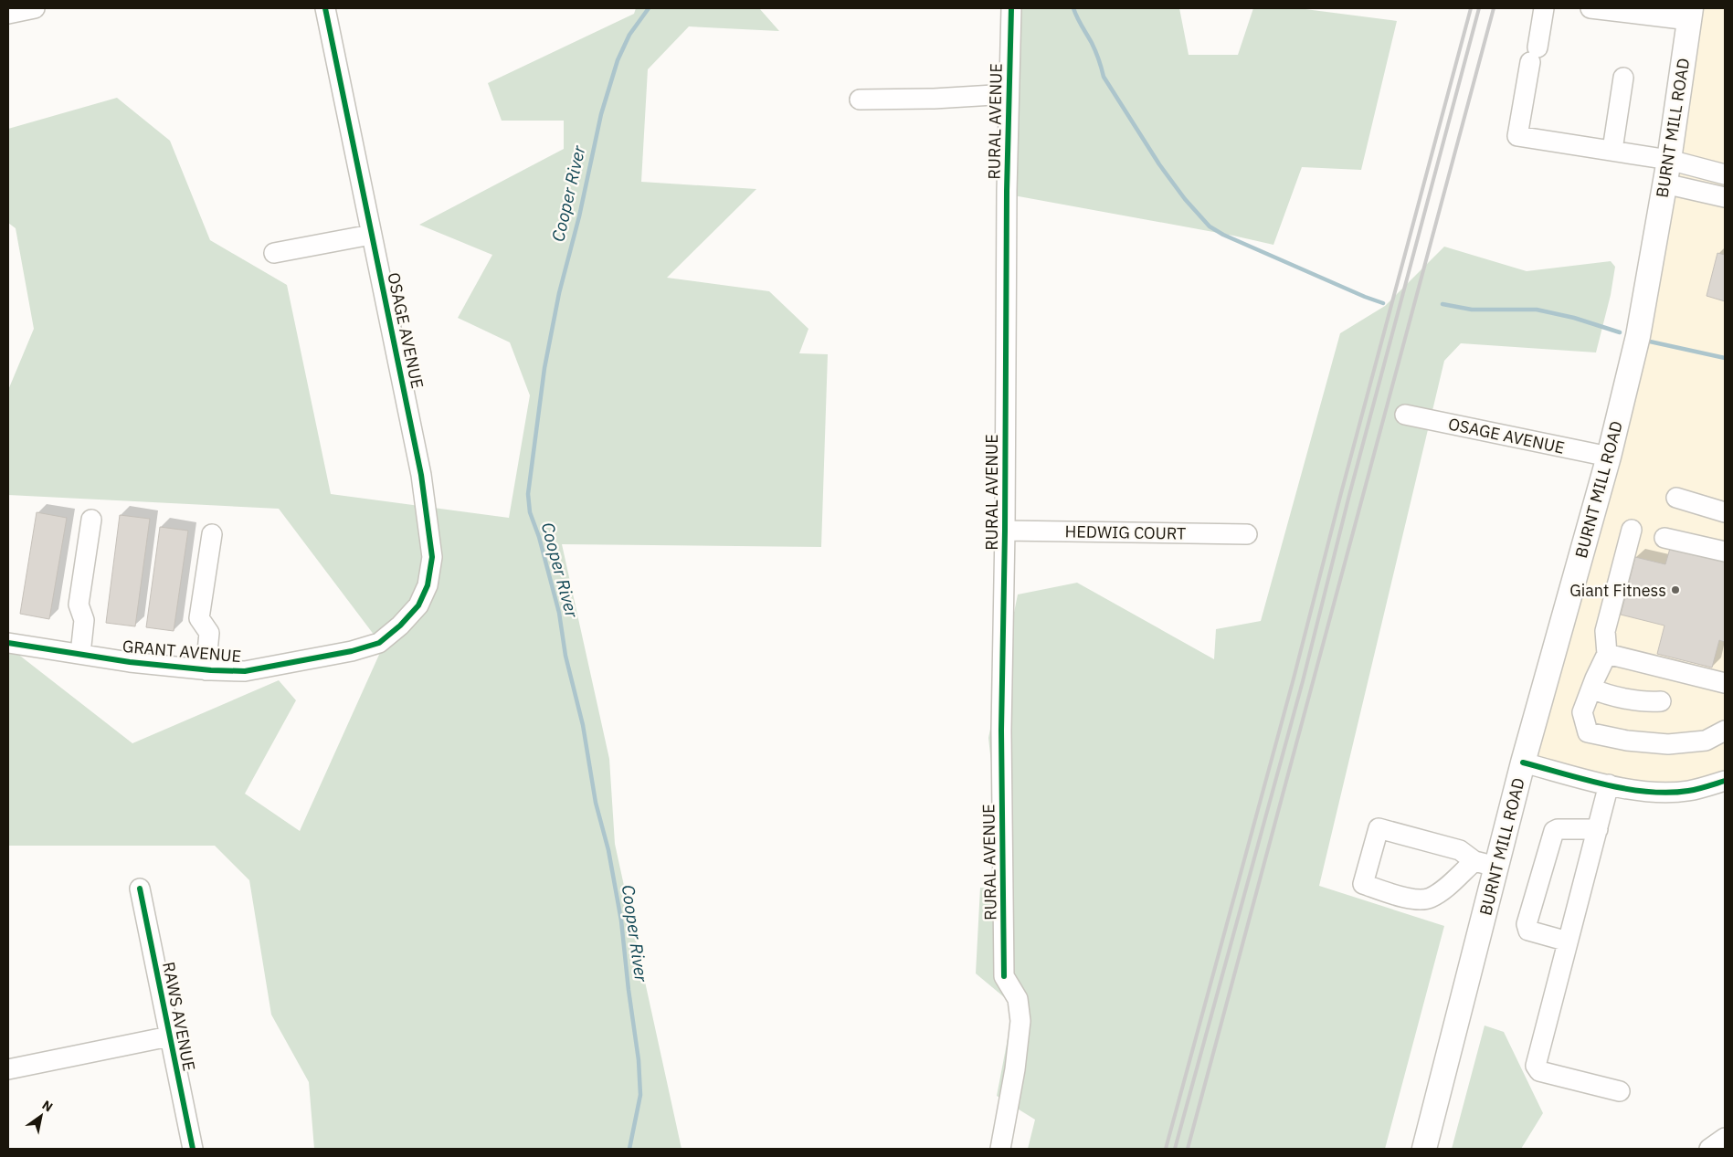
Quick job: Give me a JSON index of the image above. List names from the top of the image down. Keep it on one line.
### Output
{"streets":{"main road":["BURNT MILL ROAD"],"street":["RURAL AVENUE","OSAGE AVENUE","HEDWIG COURT","GRANT AVENUE","RAWS AVENUE"]},"crossings":[["RURAL AVENUE","HEDWIG COURT"],["BURNT MILL ROAD","OSAGE AVENUE"],["OSAGE AVENUE","GRANT AVENUE"]],"water":["Cooper River"],"places":["Giant Fitness"],"north":"top right"}
